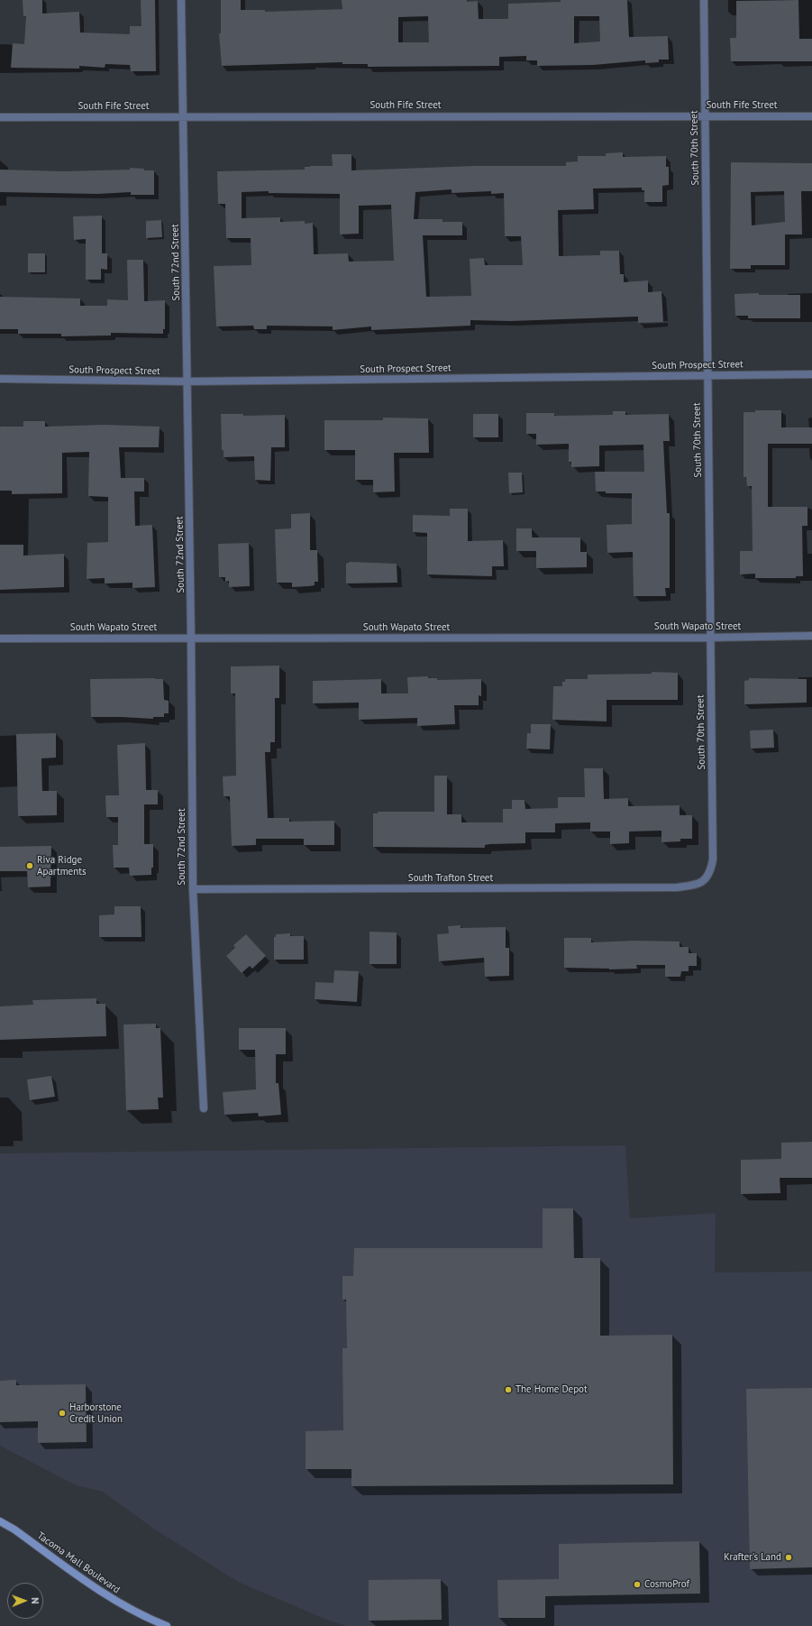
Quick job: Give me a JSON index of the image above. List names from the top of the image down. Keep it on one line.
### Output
{"streets":{"main road":["Tacoma Mall Boulevard"],"street":["South Fife Street","South 70th Street","South 72nd Street","South Prospect Street","South Wapato Street","South Trafton Street"]},"crossings":[["South Fife Street","South 70th Street"],["South Fife Street","South 72nd Street"],["South 70th Street","South Prospect Street"],["South 70th Street","South Wapato Street"],["South 70th Street","South Trafton Street"],["South 72nd Street","South Prospect Street"],["South 72nd Street","South Wapato Street"],["South 72nd Street","South Trafton Street"]],"places":["Riva Ridge Apartments","The Home Depot","Harborstone Credit Union","Krafter's Land","CosmoProf"],"north":"right"}
